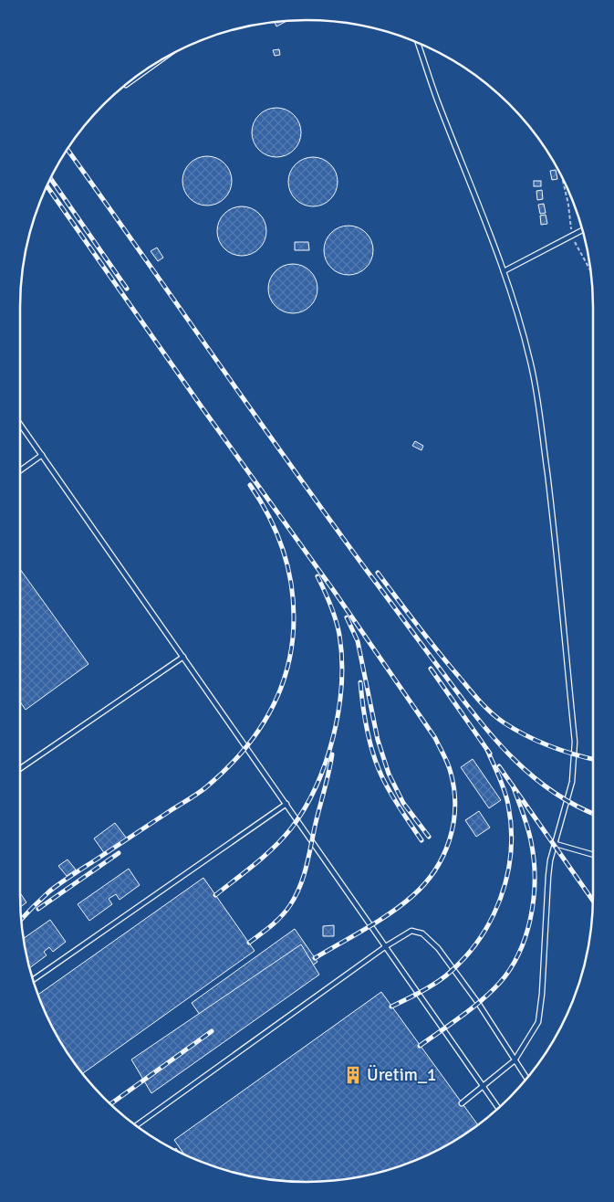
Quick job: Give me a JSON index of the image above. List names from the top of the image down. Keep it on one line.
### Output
{"places":{"building":["Üretim_1"]}}
